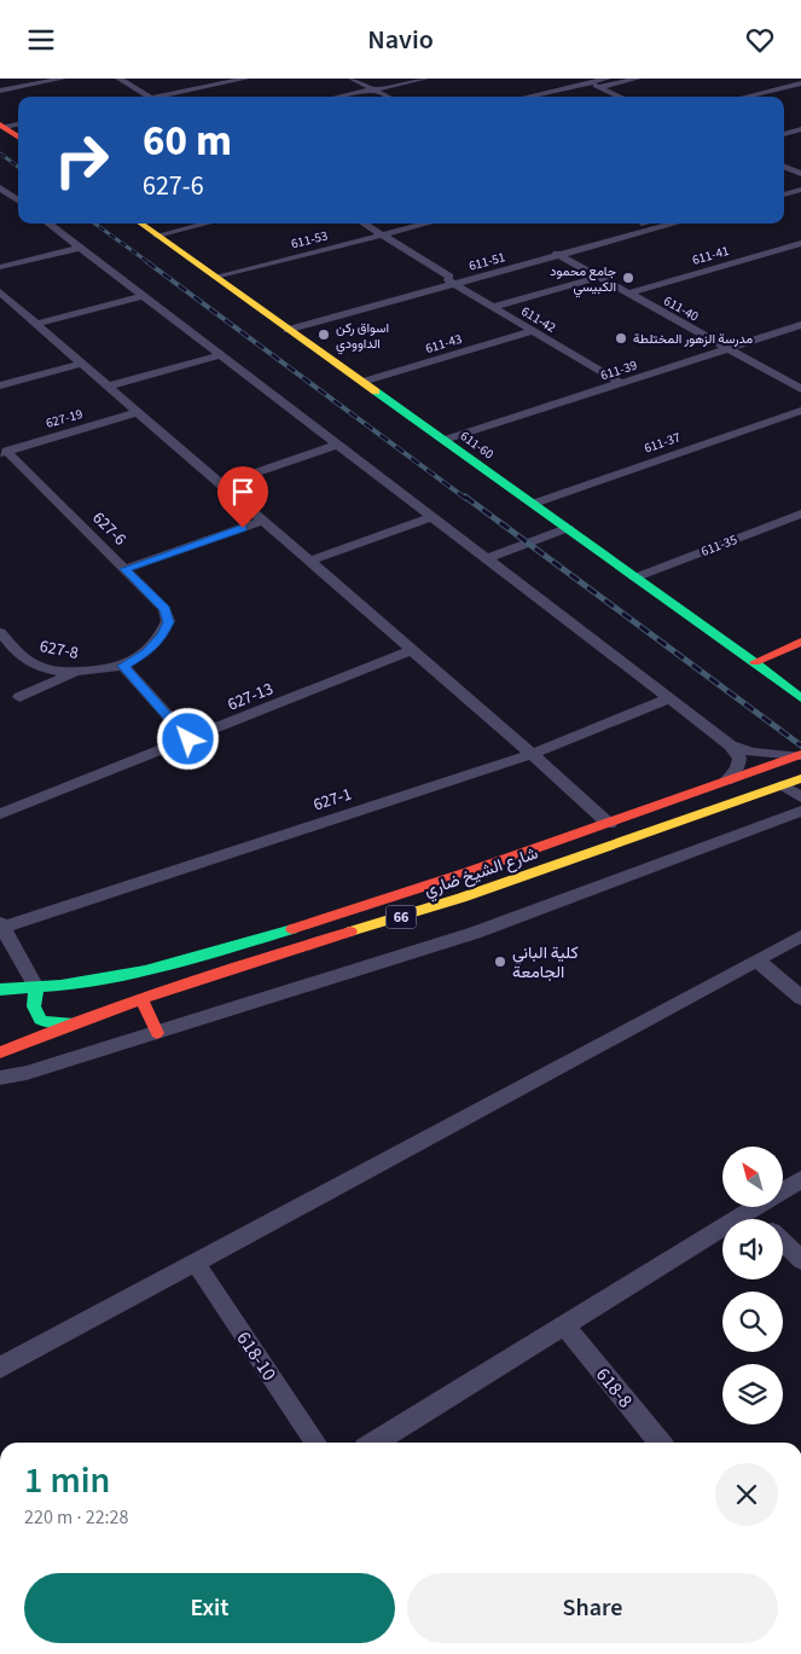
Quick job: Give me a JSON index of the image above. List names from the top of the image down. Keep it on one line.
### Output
{"streets":{"main road":["611-60","شارع الشيخ ضاري","66"],"street":["611-53","611-41","611-51","611-40","611-42","611-43","611-39","627-19","611-37","627-6","611-35","627-8","627-13","627-1","618-10","618-8"]},"crossings":[["611-53","611-42"],["611-53","611-60"],["611-41","611-40"],["611-51","611-40"],["611-51","611-42"],["611-51","611-60"],["611-40","611-39"],["611-42","611-43"],["611-42","611-39"],["611-43","611-60"],["611-39","611-60"],["627-19","627-6"],["611-37","611-60"],["611-60","611-35"],["627-6","627-8"]],"places":["جامع محمود الكبيسي","اسواق ركن الداوودي","مدرسة الزهور المختلطة","كلية الباني الجامعة"],"north":"top left","page":{"header":"Navio","turn":["60 m","627-6"],"heading":["1 min","220 m · 22:28"],"buttons":["Exit","Share"]}}
